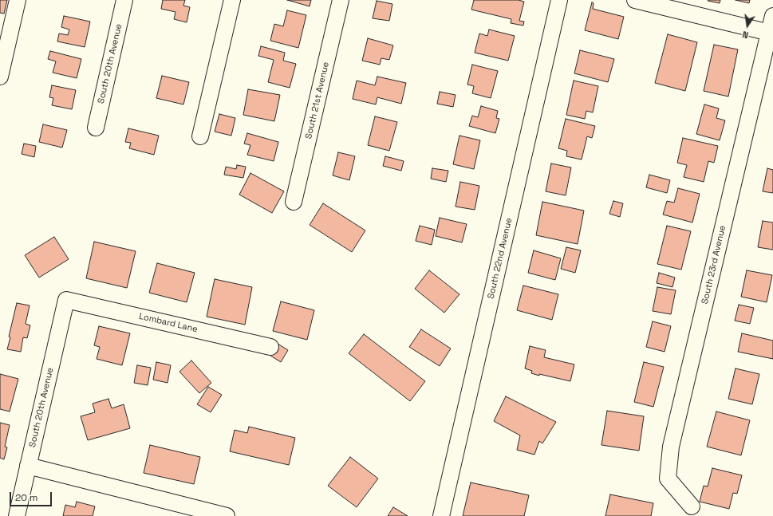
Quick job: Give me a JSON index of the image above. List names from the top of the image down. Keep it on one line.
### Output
{"streets":{"street":["South 20th Avenue","South 21st Avenue","South 22nd Avenue","South 23rd Avenue","Lombard Lane"]},"crossings":[["South 20th Avenue","Lombard Lane"]],"scale_bar":"20 m","north":"bottom"}
